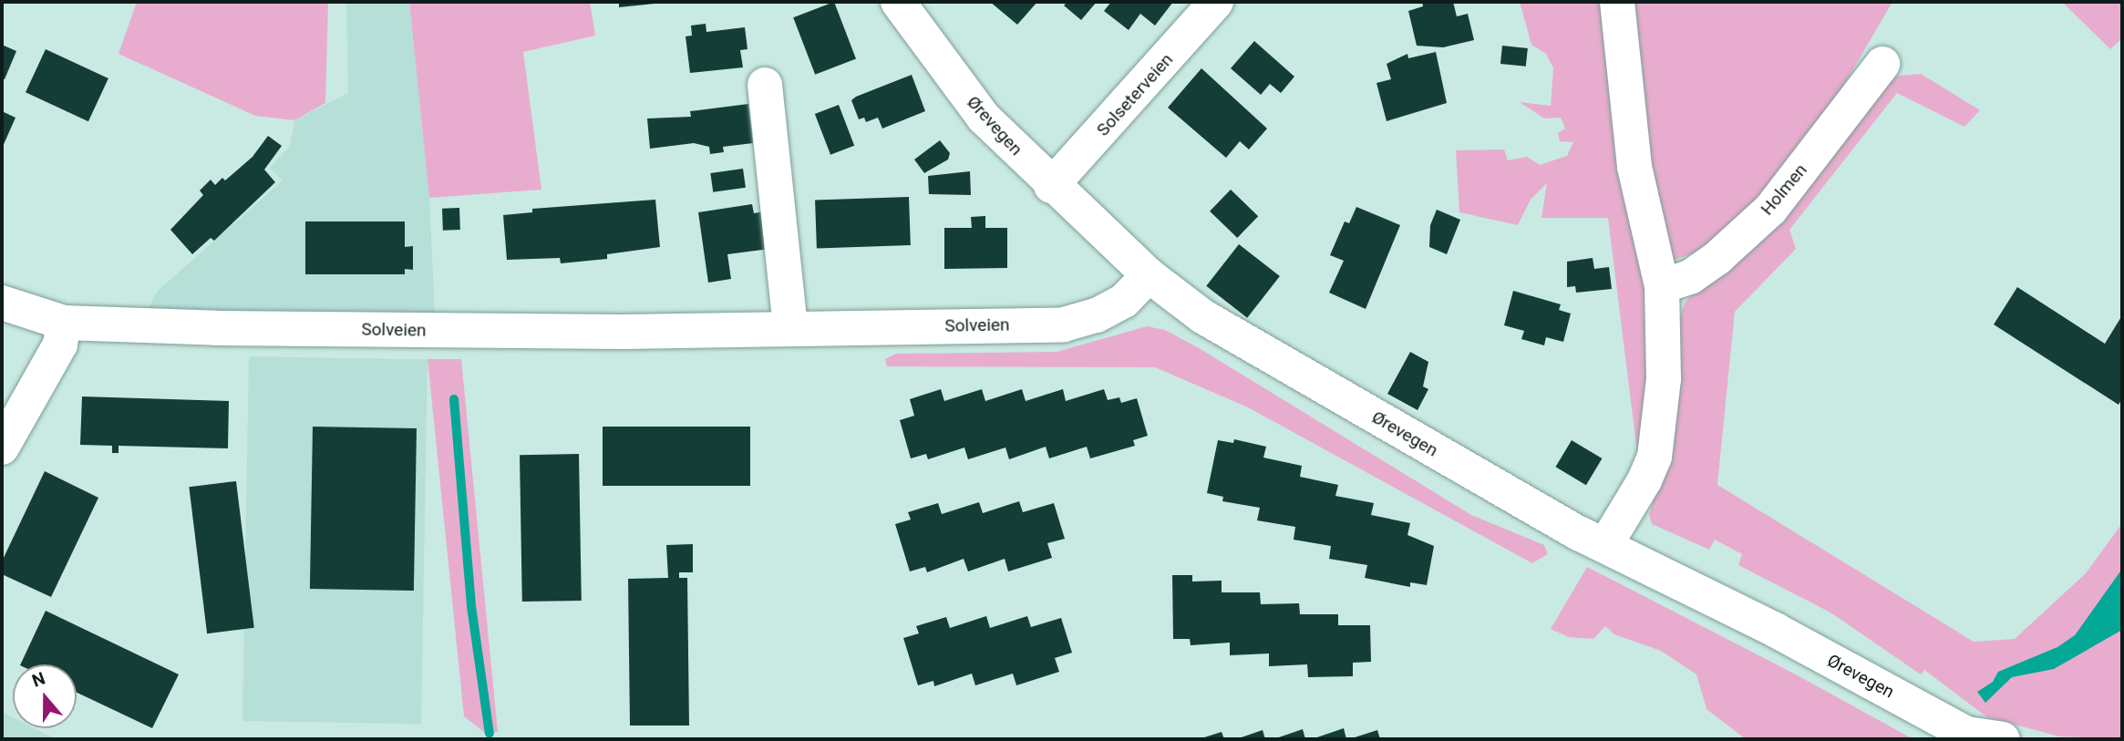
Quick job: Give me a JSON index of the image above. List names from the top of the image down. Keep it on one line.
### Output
{"streets":{"street":["Solseterveien","Ørevegen","Holmen","Solveien"]},"crossings":[["Solseterveien","Ørevegen"],["Ørevegen","Solveien"]],"north":"top"}
